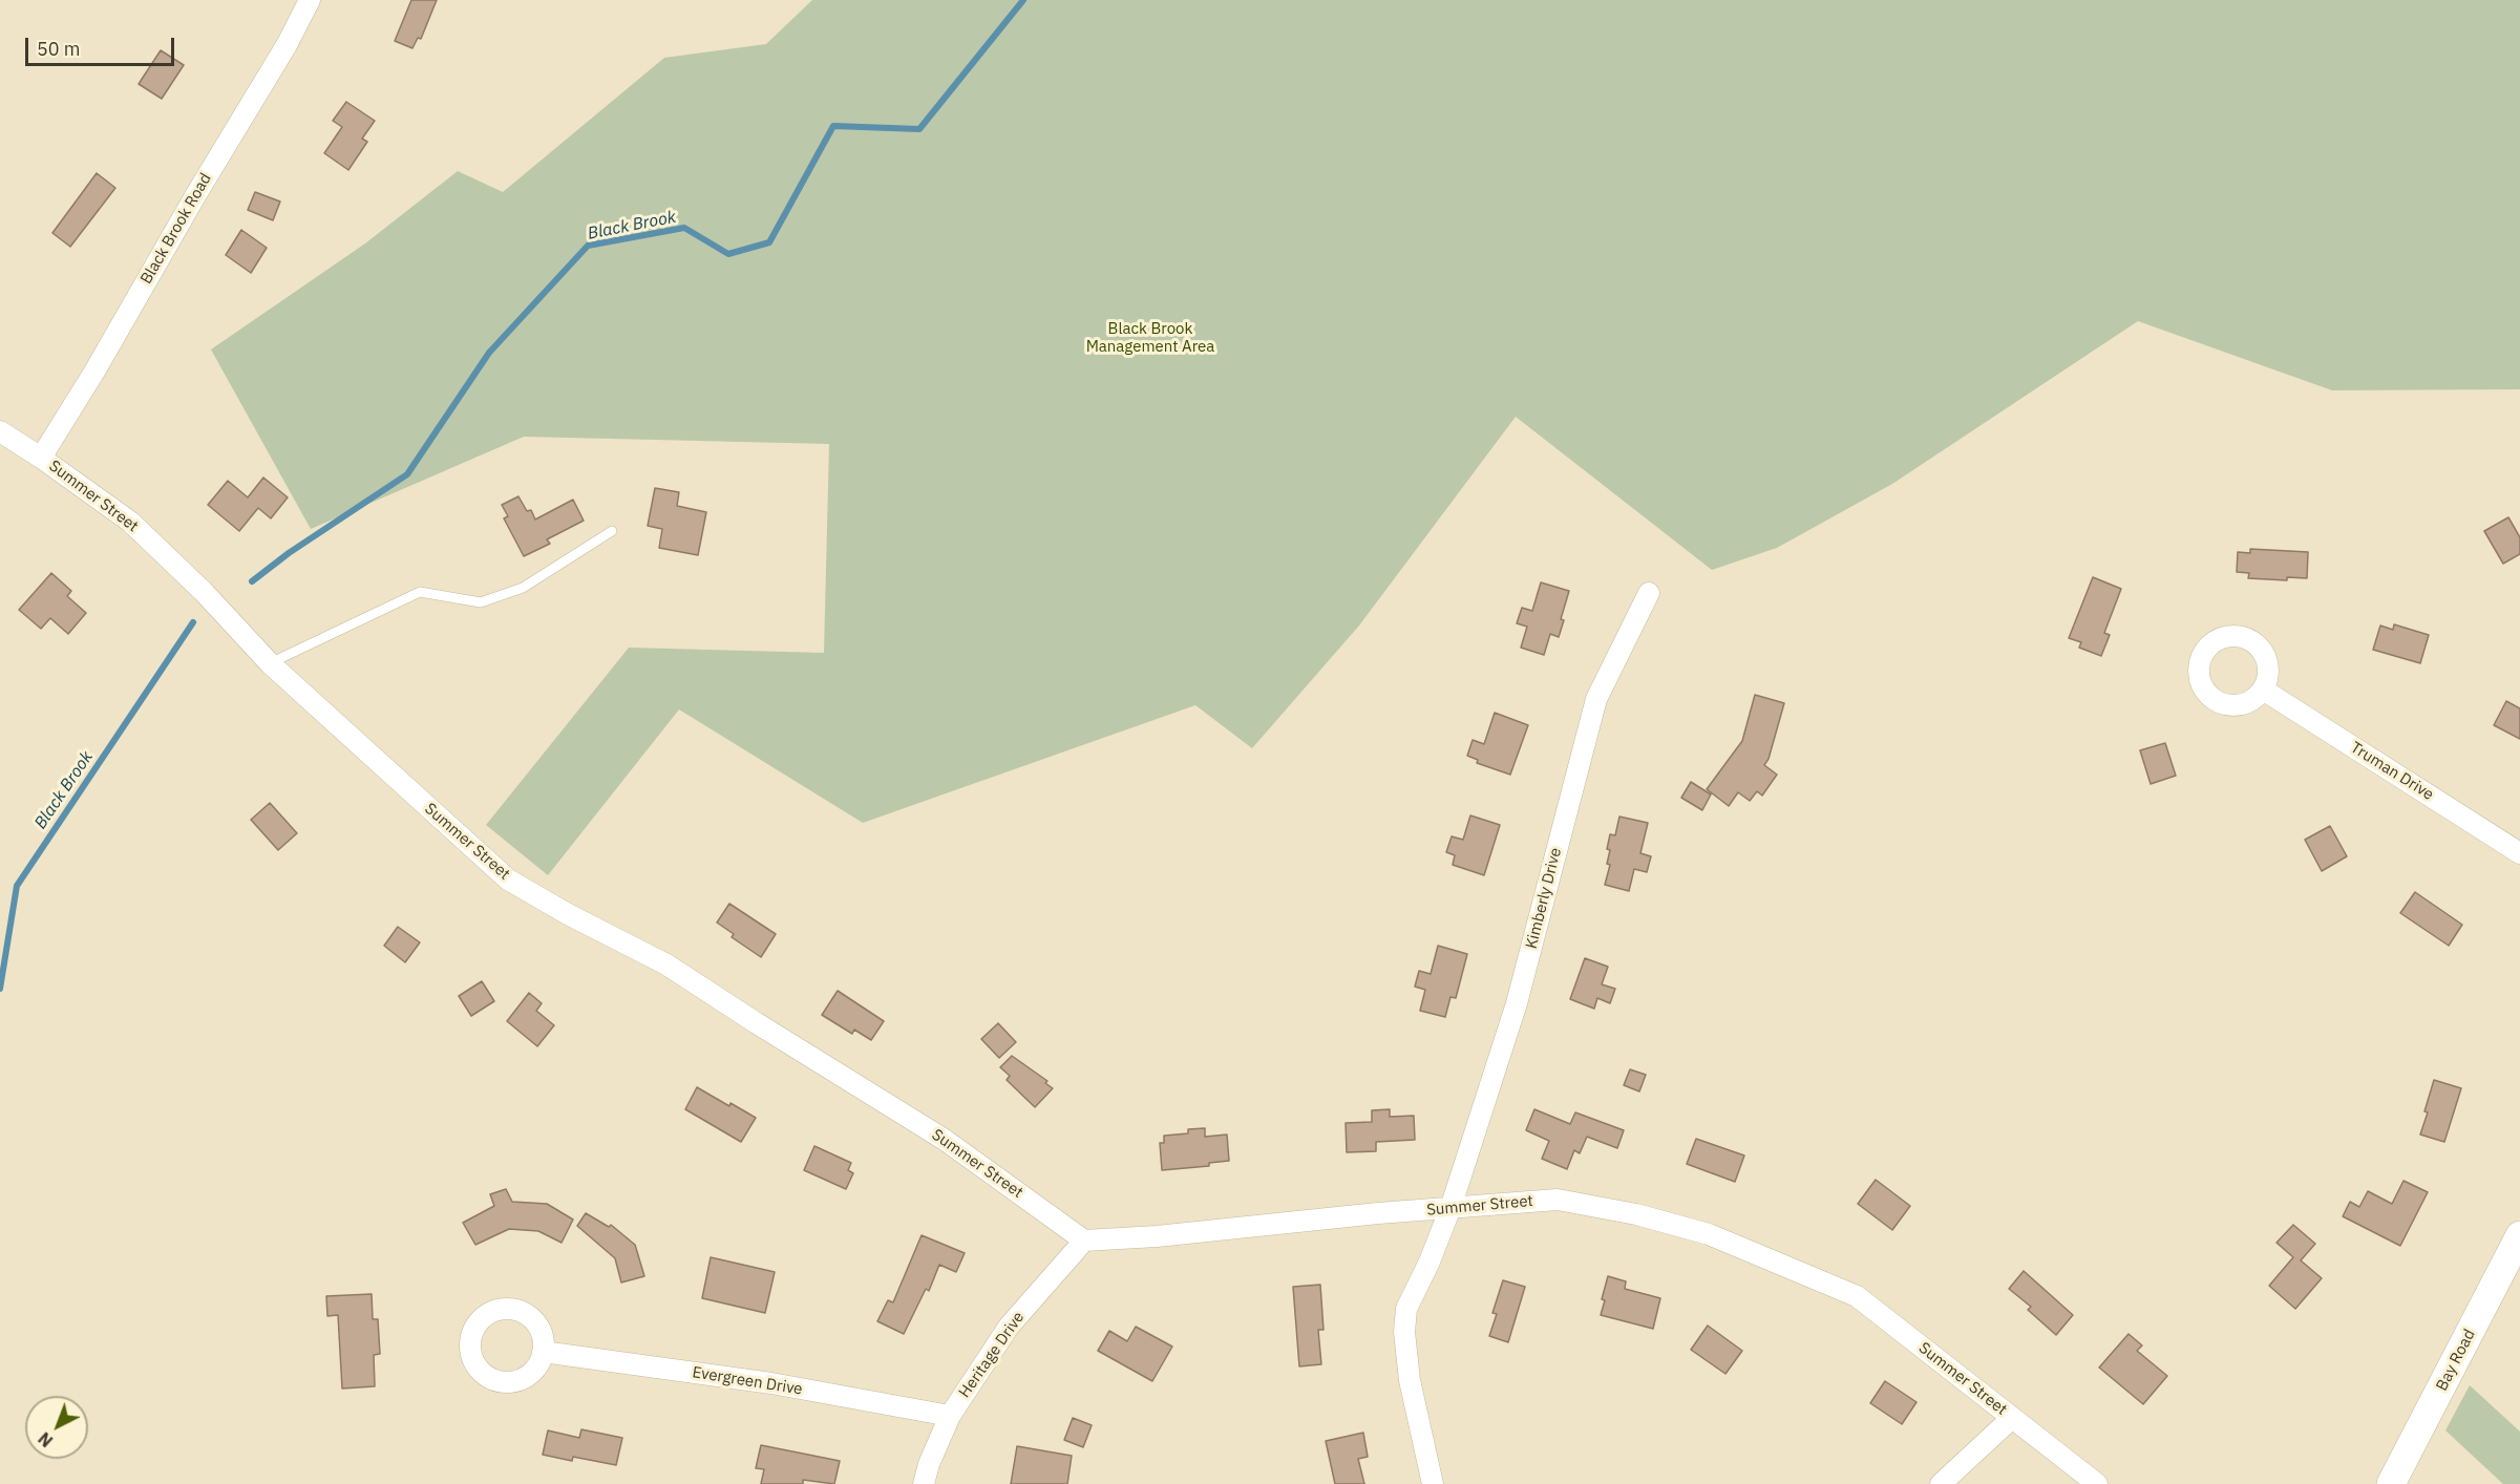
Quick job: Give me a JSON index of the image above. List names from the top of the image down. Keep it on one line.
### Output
{"streets":{"main road":["Bay Road"],"street":["Black Brook Road","Summer Street","Truman Drive","Kimberly Drive","Heritage Drive","Evergreen Drive"]},"crossings":[["Black Brook Road","Summer Street"],["Summer Street","Kimberly Drive"],["Summer Street","Heritage Drive"],["Heritage Drive","Evergreen Drive"]],"water":["Black Brook"],"parks":["Black Brook Management Area"],"scale_bar":"50 m","north":"bottom left"}
